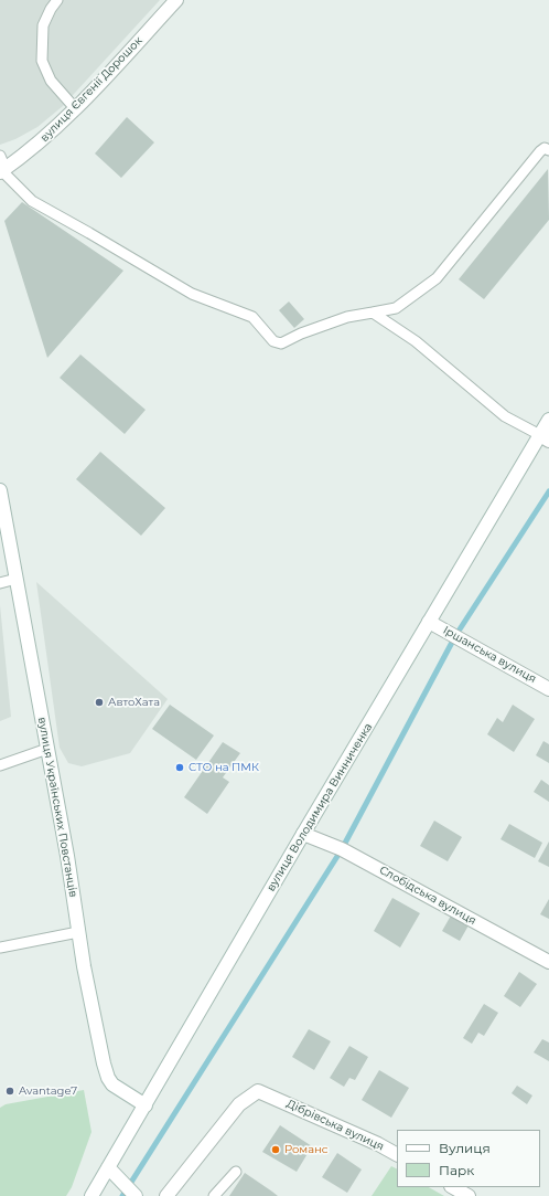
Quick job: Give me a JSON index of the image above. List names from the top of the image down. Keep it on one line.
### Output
{"streets":{"street":["вулиця Євгенії Дорошок","Іршанська вулиця","вулиця Українських Повстанців","вулиця Володимира Винниченка","Слобідська вулиця","Дібрівська вулиця"]},"crossings":[["Іршанська вулиця","вулиця Володимира Винниченка"],["вулиця Українських Повстанців","вулиця Володимира Винниченка"],["вулиця Володимира Винниченка","Слобідська вулиця"]],"places":["АвтоХата","СТО на ПМК","Avantage7","Романс"],"legend":["Вулиця","Парк"]}
